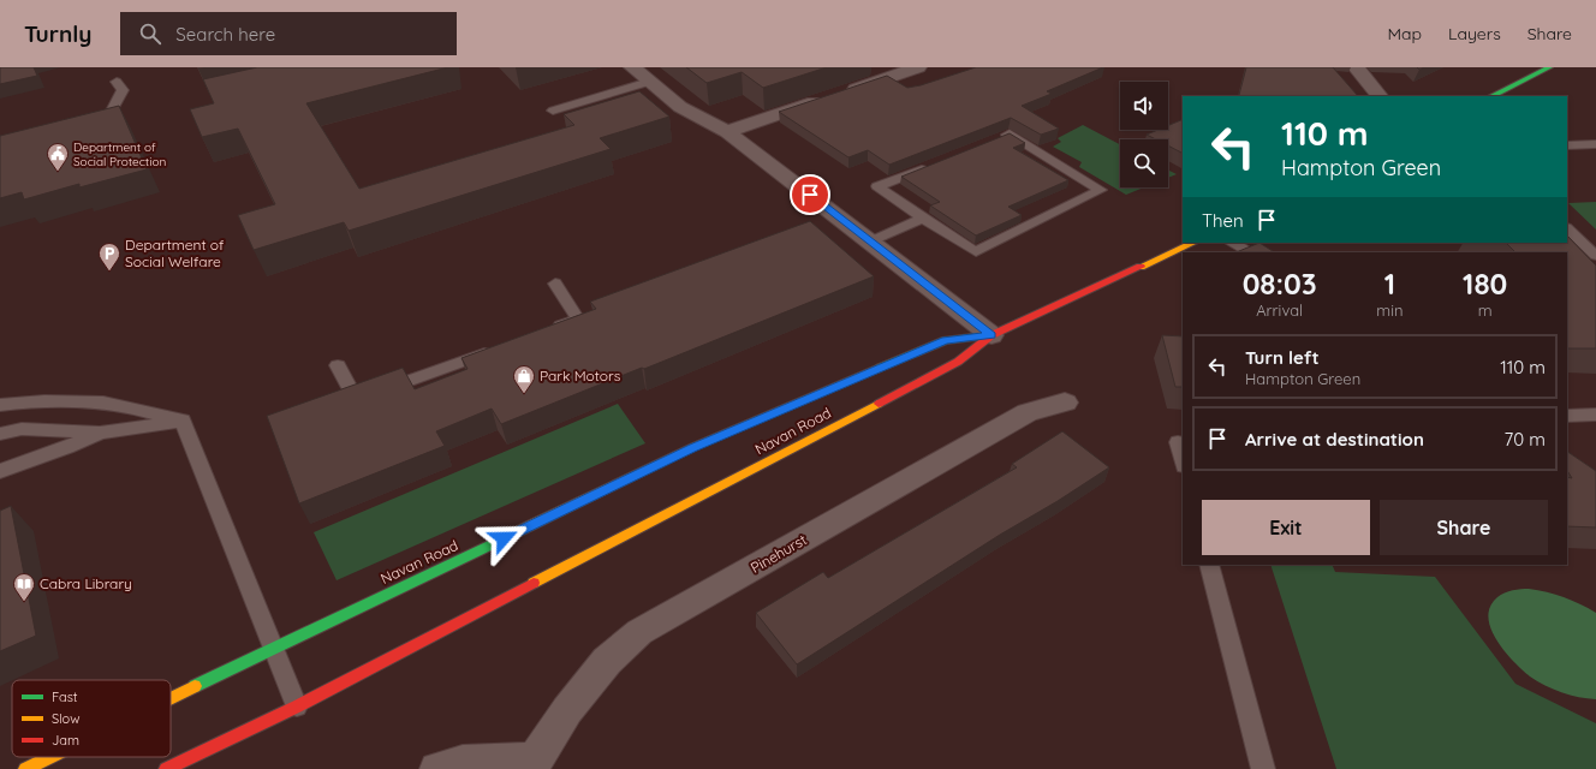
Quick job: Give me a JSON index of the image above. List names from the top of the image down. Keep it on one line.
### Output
{"streets":{"main road":["Navan Road"],"street":["Pinehurst"]},"places":{"public building":["Department of Social Protection"],"parking":["Department of Social Welfare"],"shop":["Park Motors"],"library":["Cabra Library"]},"legend":["Fast","Slow","Jam"],"page":{"header":"Turnly","search":"Search here","nav":["Map","Layers","Share"],"turn":["110 m","Hampton Green"],"then":"Then","eta":["08:03","Arrival","1","min","180","m"],"list":[{"name":"Turn left","note":"Hampton Green","value":"110 m"},{"name":"Arrive at destination","value":"70 m"}],"buttons":["Exit","Share"]}}
